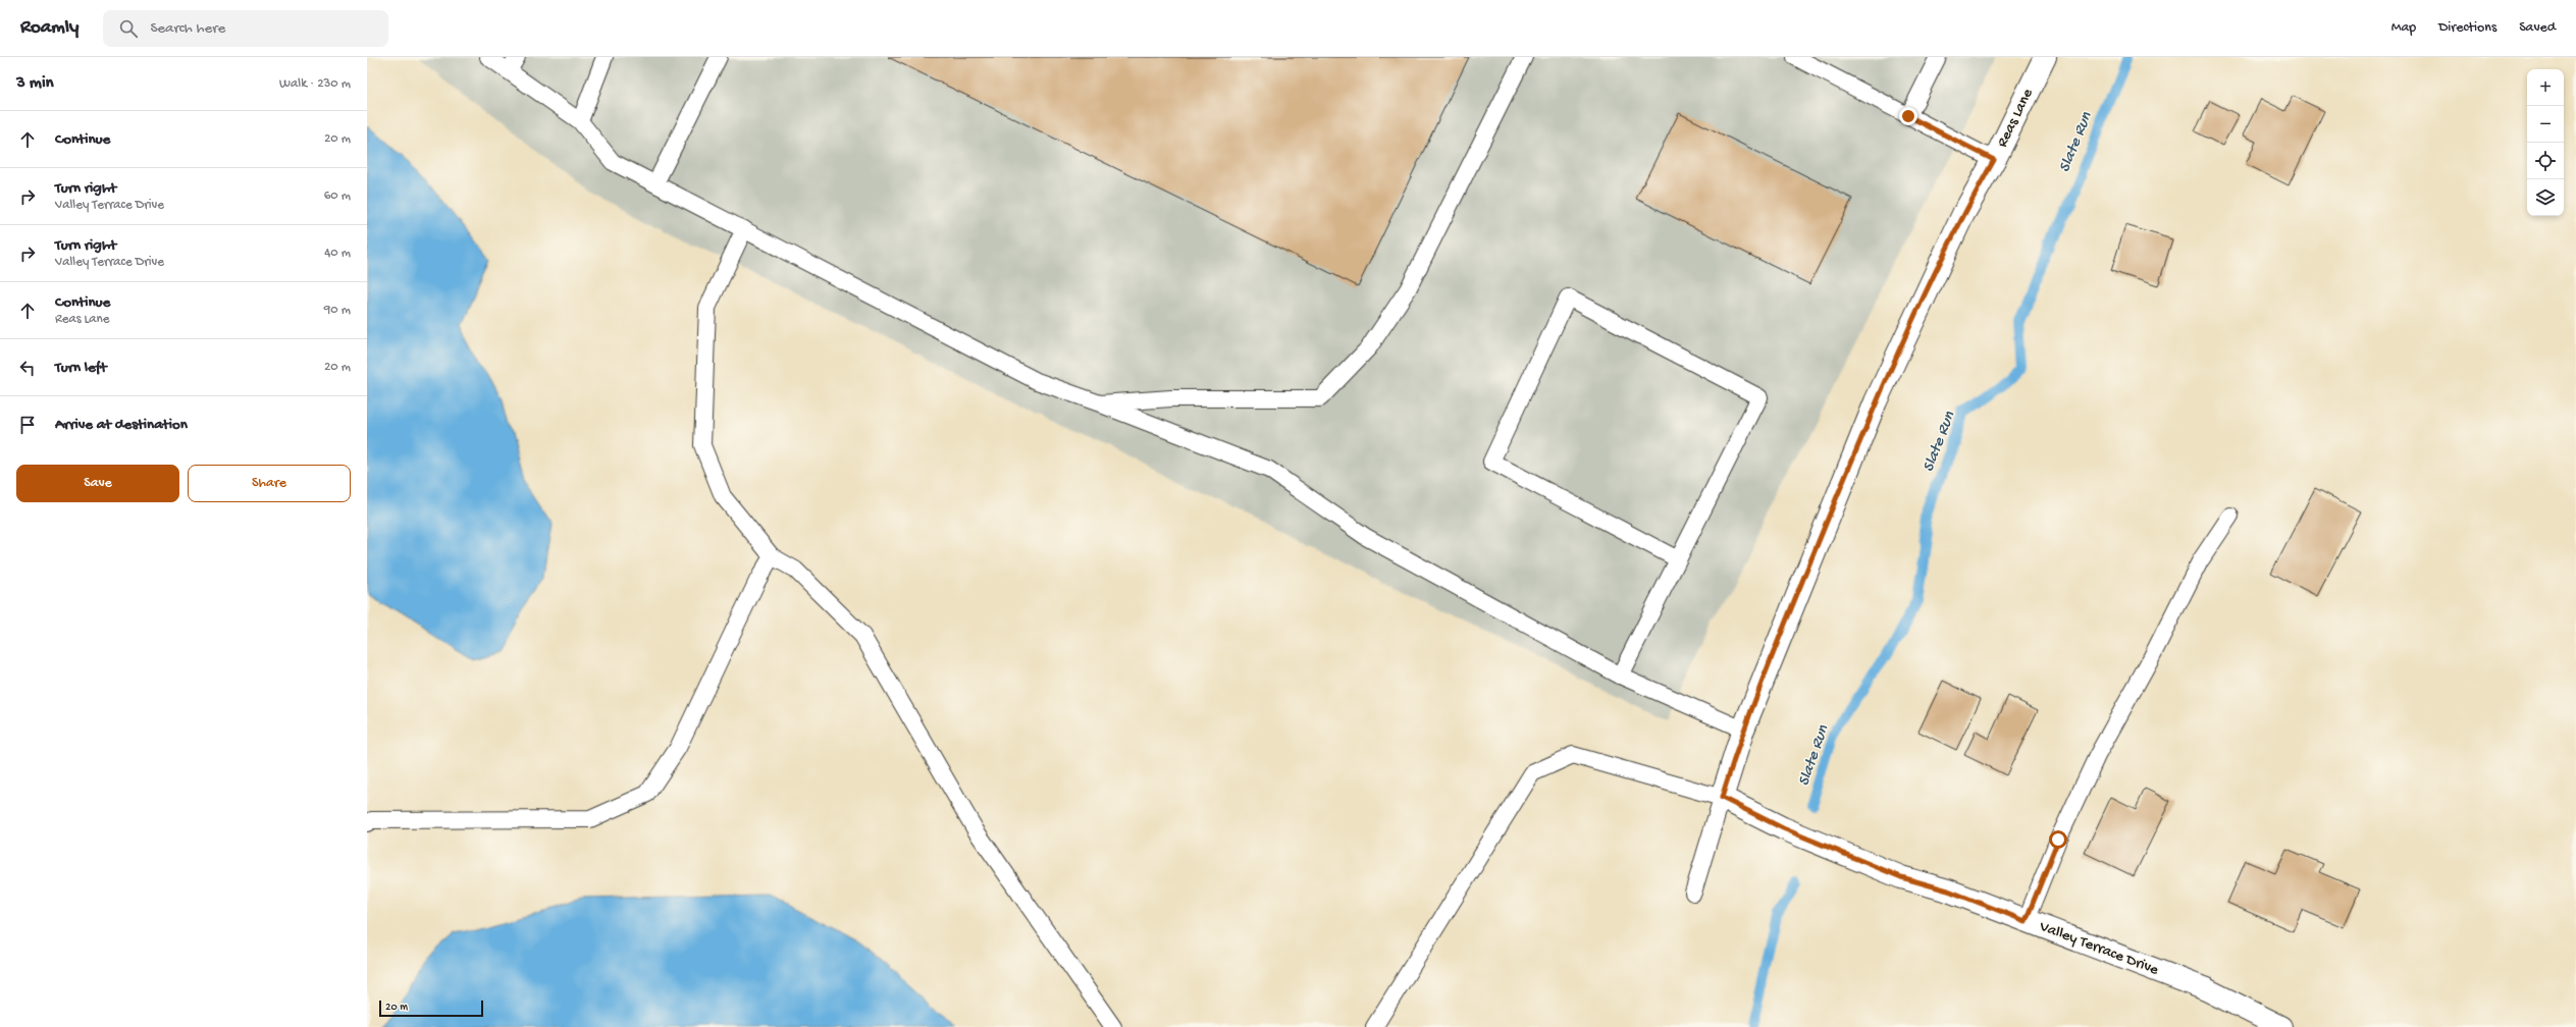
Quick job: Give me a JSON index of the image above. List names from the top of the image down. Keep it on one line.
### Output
{"streets":{"street":["Reas Lane","Valley Terrace Drive"]},"water":["Slate Run"],"scale_bar":"20 m","page":{"header":"Roamly","search":"Search here","nav":["Map","Directions","Saved"],"heading":["3 min","Walk · 230 m"],"map_buttons":["+","−"],"list":[["Continue","20 m"],["Turn right","Valley Terrace Drive","60 m"],["Turn right","Valley Terrace Drive","40 m"],["Continue","Reas Lane","90 m"],["Turn left","20 m"],"Arrive at destination"],"buttons":["Save","Share"],"scale":"20 m"}}
